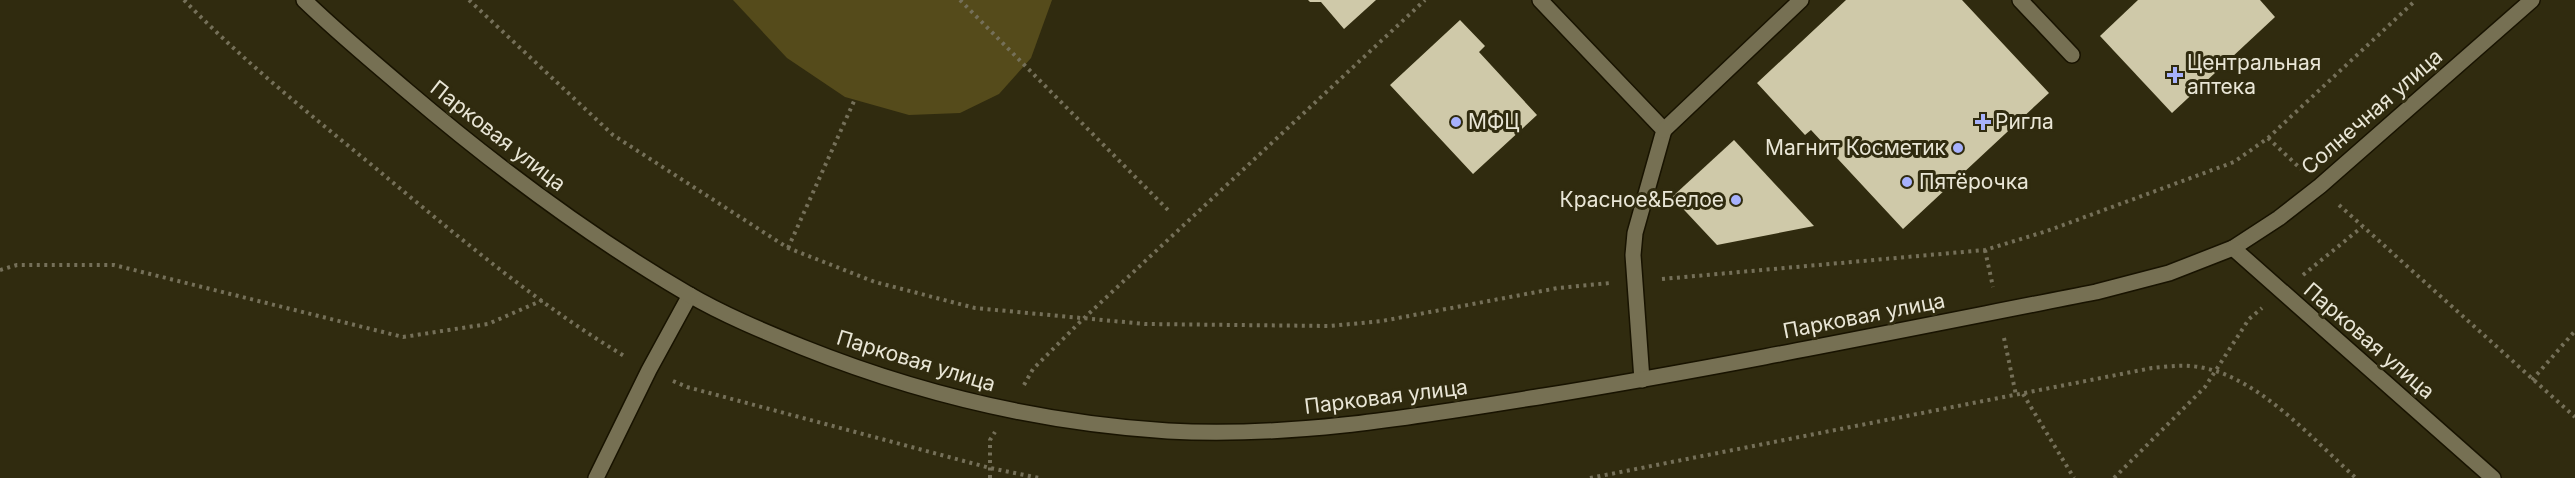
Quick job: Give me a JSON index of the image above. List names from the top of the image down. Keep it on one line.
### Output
{"streets":{"street":["Солнечная улица","Парковая улица"]},"crossings":[["Солнечная улица","Парковая улица"]],"places":{"health":["Центральная аптека","Ригла"],"other":["МФЦ","Магнит Косметик","Пятёрочка","Красное&Белое"]}}
